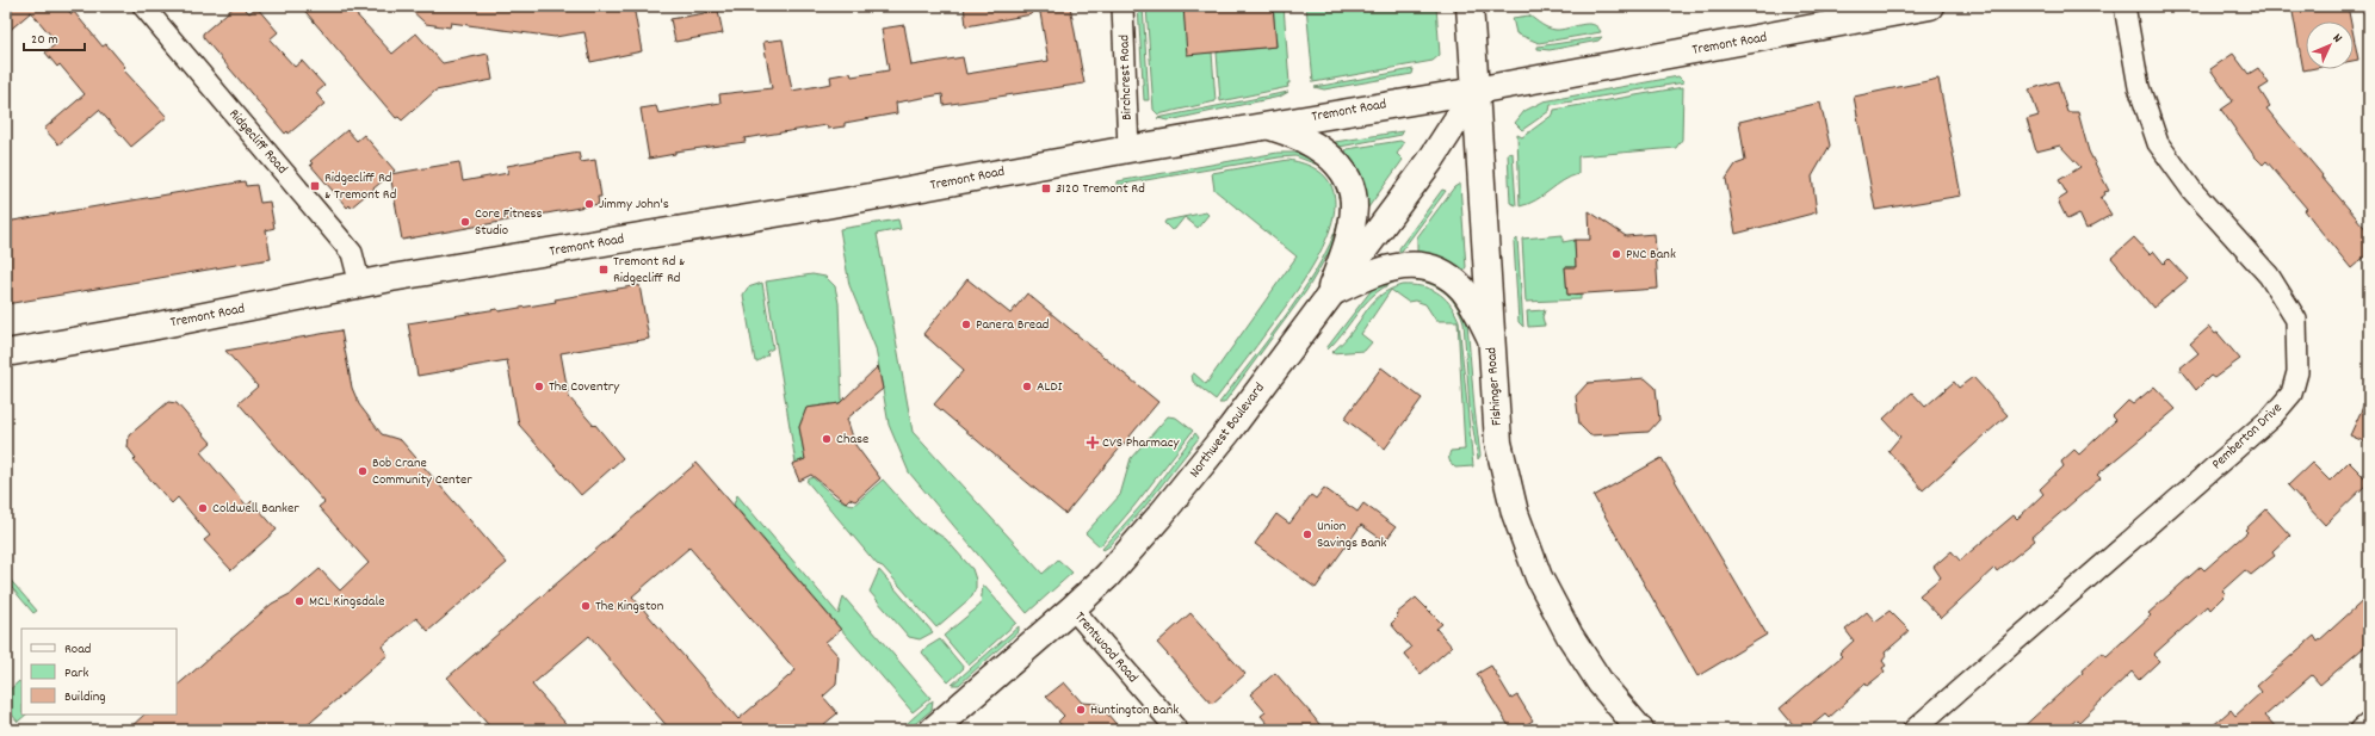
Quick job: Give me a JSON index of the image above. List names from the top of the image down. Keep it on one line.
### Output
{"streets":{"main road":["Tremont Road","Fishinger Road","Northwest Boulevard"],"street":["Birchcrest Road","Ridgecliff Road","Pemberton Drive","Trentwood Road"]},"crossings":[["Tremont Road","Birchcrest Road"],["Tremont Road","Ridgecliff Road"],["Tremont Road","Fishinger Road"],["Tremont Road","Northwest Boulevard"],["Fishinger Road","Northwest Boulevard"],["Northwest Boulevard","Trentwood Road"]],"places":{"transit":["Ridgecliff Rd & Tremont Rd","3120 Tremont Rd","Tremont Rd & Ridgecliff Rd"],"other":["Jimmy John's","Core Fitness Studio","PNC Bank","Panera Bread","The Coventry","ALDI","Chase","Bob Crane Community Center","Coldwell Banker","Union Savings Bank","MCL Kingsdale","The Kingston","Huntington Bank"],"health":["CVS Pharmacy"]},"legend":["Road","Park","Building"],"scale_bar":"20 m","north":"top right"}
